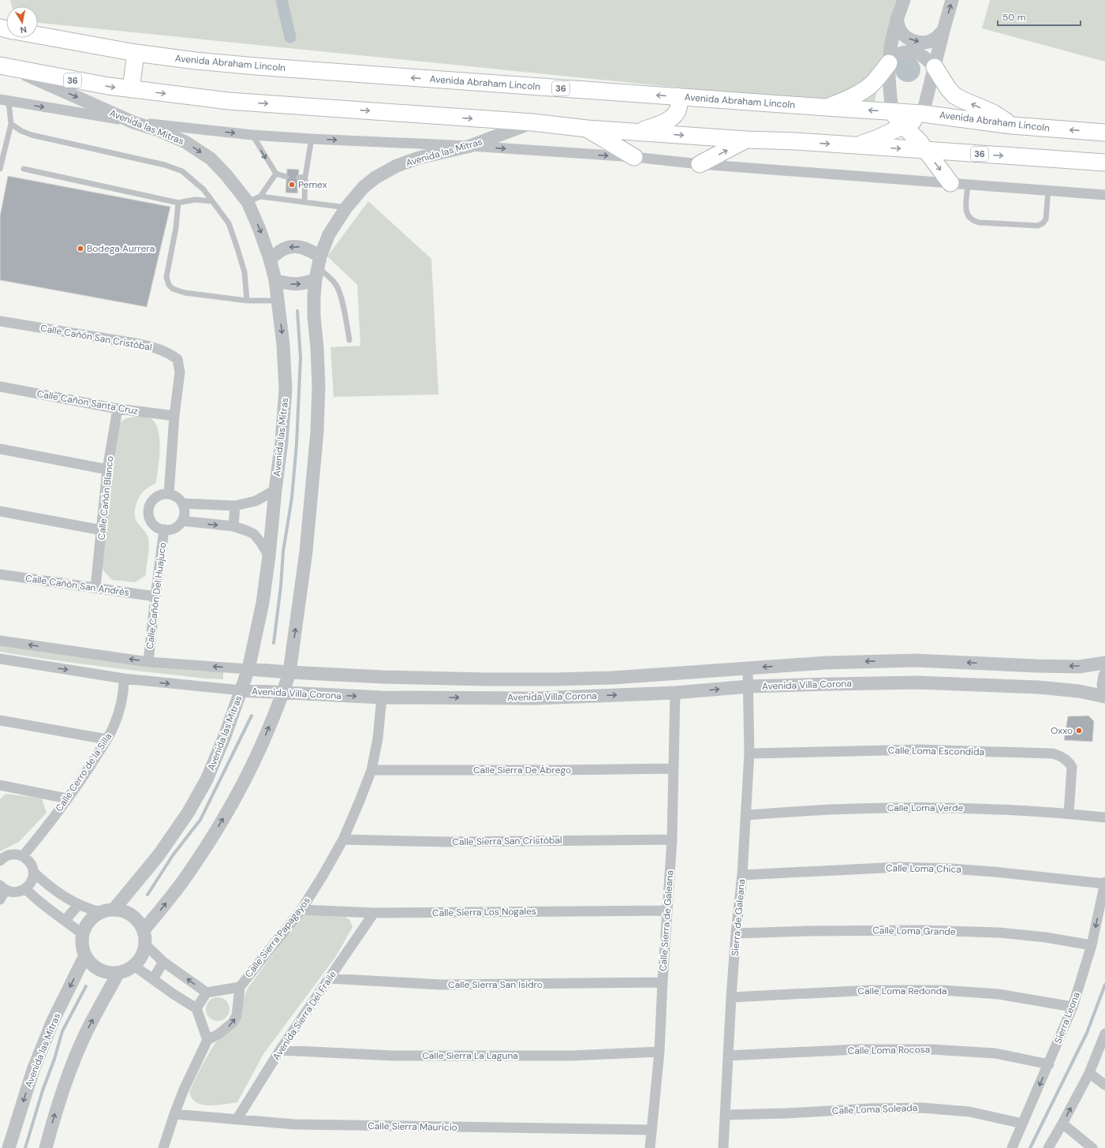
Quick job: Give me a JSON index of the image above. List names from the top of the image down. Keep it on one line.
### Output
{"streets":{"main road":["Avenida Abraham Lincoln","36"],"street":["Avenida las Mitras","Calle Cañón San Cristóbal","Calle Cañon Santa Cruz","Calle Cañón Blanco","Calle Cañón San Andrés","Calle Cañón Del Huajuco","Avenida Villa Corona","Calle Loma Escondida","Calle Sierra De Ábrego","Calle Cerro de la Silla","Calle Loma Verde","Calle Sierra San Cristóbal","Calle Loma Chica","Calle Sierra Los Nogales","Sierra de Galeana","Calle Sierra de Galeana","Calle Loma Grande","Calle Sierra Papagayos","Calle Sierra San Isidro","Calle Loma Redonda","Avenida Sierra Del Fraile","Sierra Leona","Calle Loma Rocosa","Calle Sierra La Laguna","Calle Loma Soleada","Calle Sierra Mauricio"]},"crossings":[["36","Avenida las Mitras"],["Avenida las Mitras","Avenida Villa Corona"],["Calle Cañón San Cristóbal","Calle Cañon Santa Cruz"],["Calle Cañon Santa Cruz","Calle Cañón Blanco"],["Calle Cañón Blanco","Calle Cañón San Andrés"],["Calle Cañón San Andrés","Calle Cañón Del Huajuco"],["Calle Cañón Del Huajuco","Avenida Villa Corona"],["Avenida Villa Corona","Calle Cerro de la Silla"],["Avenida Villa Corona","Sierra de Galeana"],["Avenida Villa Corona","Calle Sierra de Galeana"],["Avenida Villa Corona","Calle Sierra Papagayos"],["Calle Loma Escondida","Calle Loma Verde"],["Calle Loma Escondida","Sierra de Galeana"],["Calle Sierra De Ábrego","Calle Sierra de Galeana"],["Calle Sierra De Ábrego","Calle Sierra Papagayos"],["Calle Loma Verde","Sierra de Galeana"],["Calle Sierra San Cristóbal","Calle Sierra de Galeana"],["Calle Sierra San Cristóbal","Calle Sierra Papagayos"],["Calle Loma Chica","Sierra de Galeana"],["Calle Loma Chica","Sierra Leona"],["Calle Sierra Los Nogales","Calle Sierra de Galeana"],["Calle Sierra Los Nogales","Calle Sierra Papagayos"],["Calle Sierra Los Nogales","Avenida Sierra Del Fraile"],["Sierra de Galeana","Calle Loma Grande"],["Sierra de Galeana","Calle Loma Redonda"],["Sierra de Galeana","Calle Loma Rocosa"],["Sierra de Galeana","Calle Loma Soleada"],["Calle Sierra de Galeana","Calle Sierra San Isidro"],["Calle Sierra de Galeana","Calle Sierra La Laguna"],["Calle Sierra de Galeana","Calle Sierra Mauricio"],["Calle Loma Grande","Sierra Leona"],["Calle Sierra San Isidro","Avenida Sierra Del Fraile"],["Calle Loma Redonda","Sierra Leona"],["Avenida Sierra Del Fraile","Calle Sierra La Laguna"],["Avenida Sierra Del Fraile","Calle Sierra Mauricio"],["Sierra Leona","Calle Loma Rocosa"],["Sierra Leona","Calle Loma Soleada"]],"places":["Pemex","Bodega Aurrera","Oxxo"],"scale_bar":"50 m","north":"bottom"}
